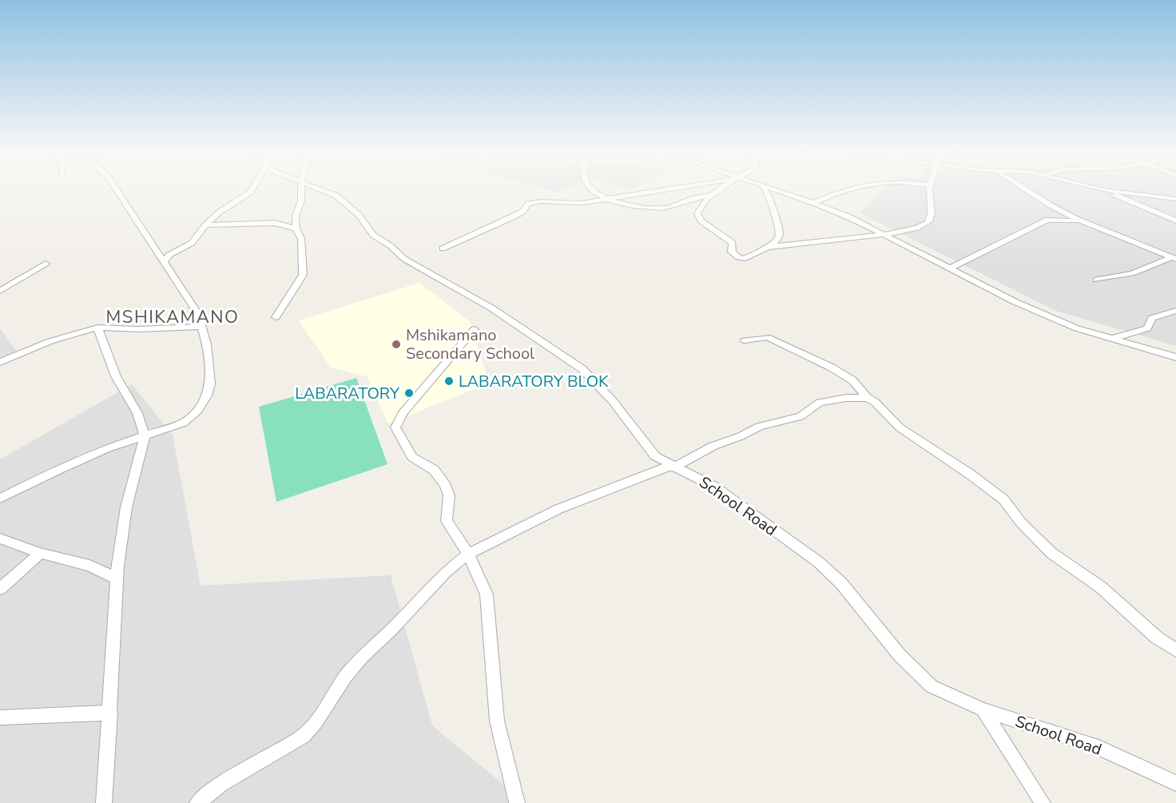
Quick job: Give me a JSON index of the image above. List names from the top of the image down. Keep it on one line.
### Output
{"streets":{"street":["School Road"]},"districts":["MSHIKAMANO"],"places":["Mshikamano Secondary School","LABARATORY BLOK","LABARATORY"]}
